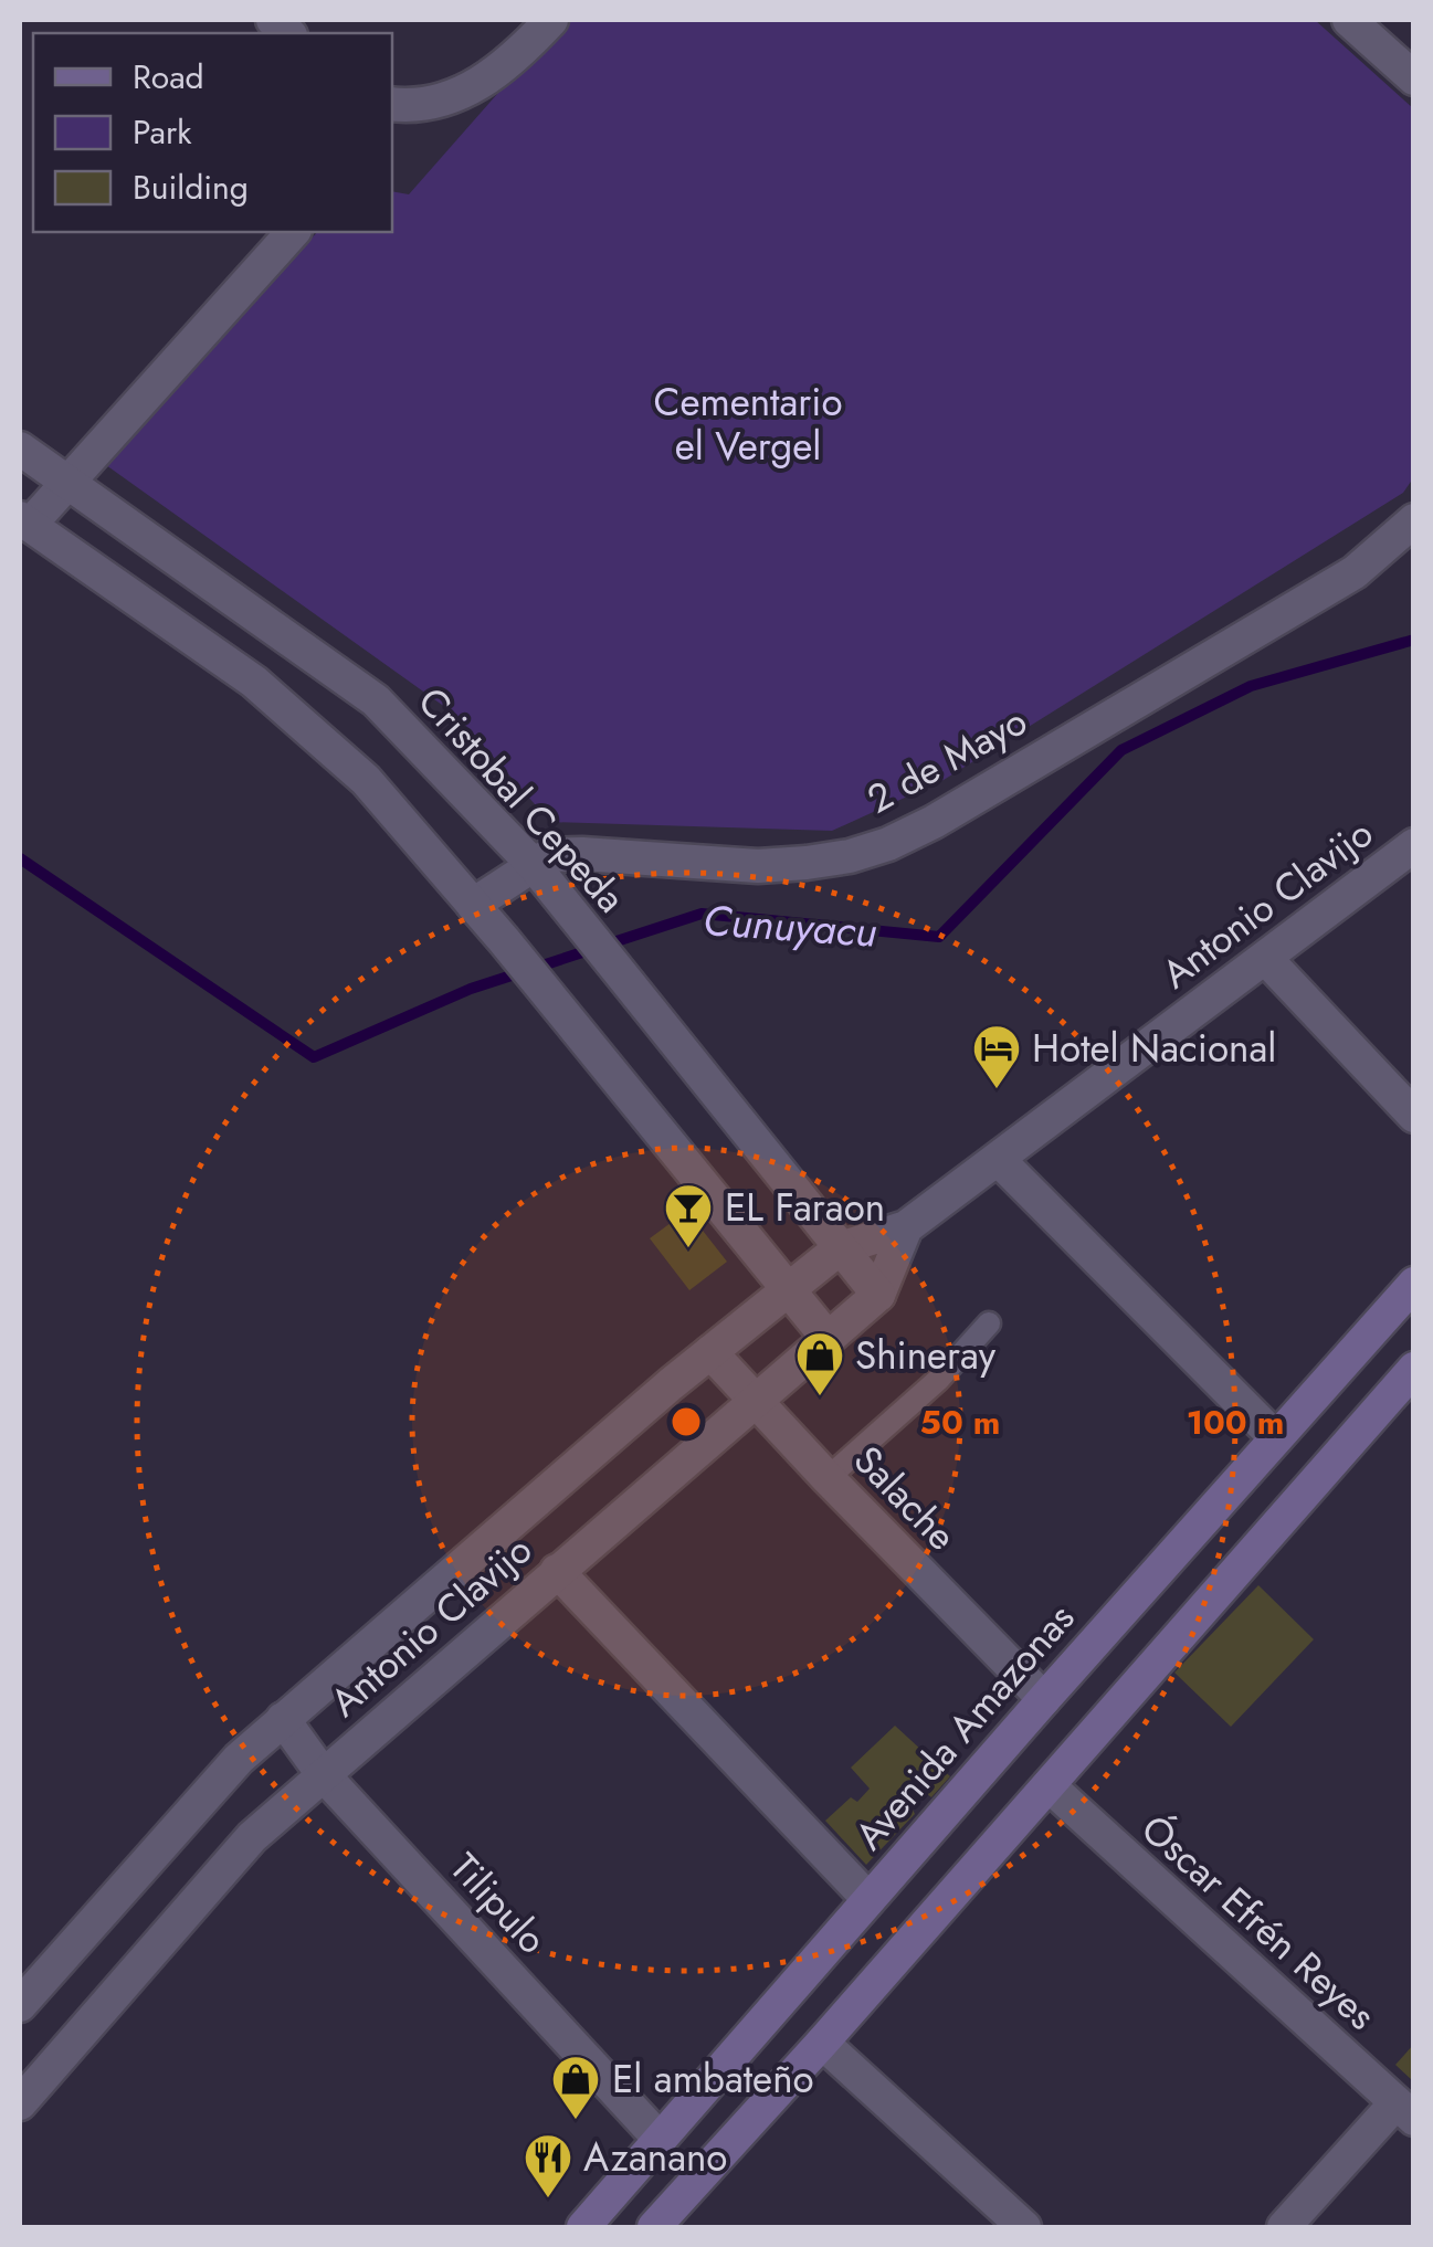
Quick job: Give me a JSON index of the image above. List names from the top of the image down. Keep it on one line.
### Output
{"streets":{"main road":["Avenida Amazonas"],"street":["2 de Mayo","Cristobal Cepeda","Antonio Clavijo","Salache","Tilipulo","Óscar Efrén Reyes"]},"crossings":[["2 de Mayo","Cristobal Cepeda"],["Cristobal Cepeda","Antonio Clavijo"],["Antonio Clavijo","Salache"],["Antonio Clavijo","Tilipulo"],["Salache","Avenida Amazonas"],["Avenida Amazonas","Tilipulo"]],"water":["Cunuyacu"],"parks":["Cementario el Vergel"],"places":{"hotel":["Hotel Nacional"],"bar":["EL Faraon"],"shop":["Shineray","El ambateño"],"restaurant":["Azanano"]},"legend":["Road","Park","Building"],"rings":["50 m","100 m"]}
